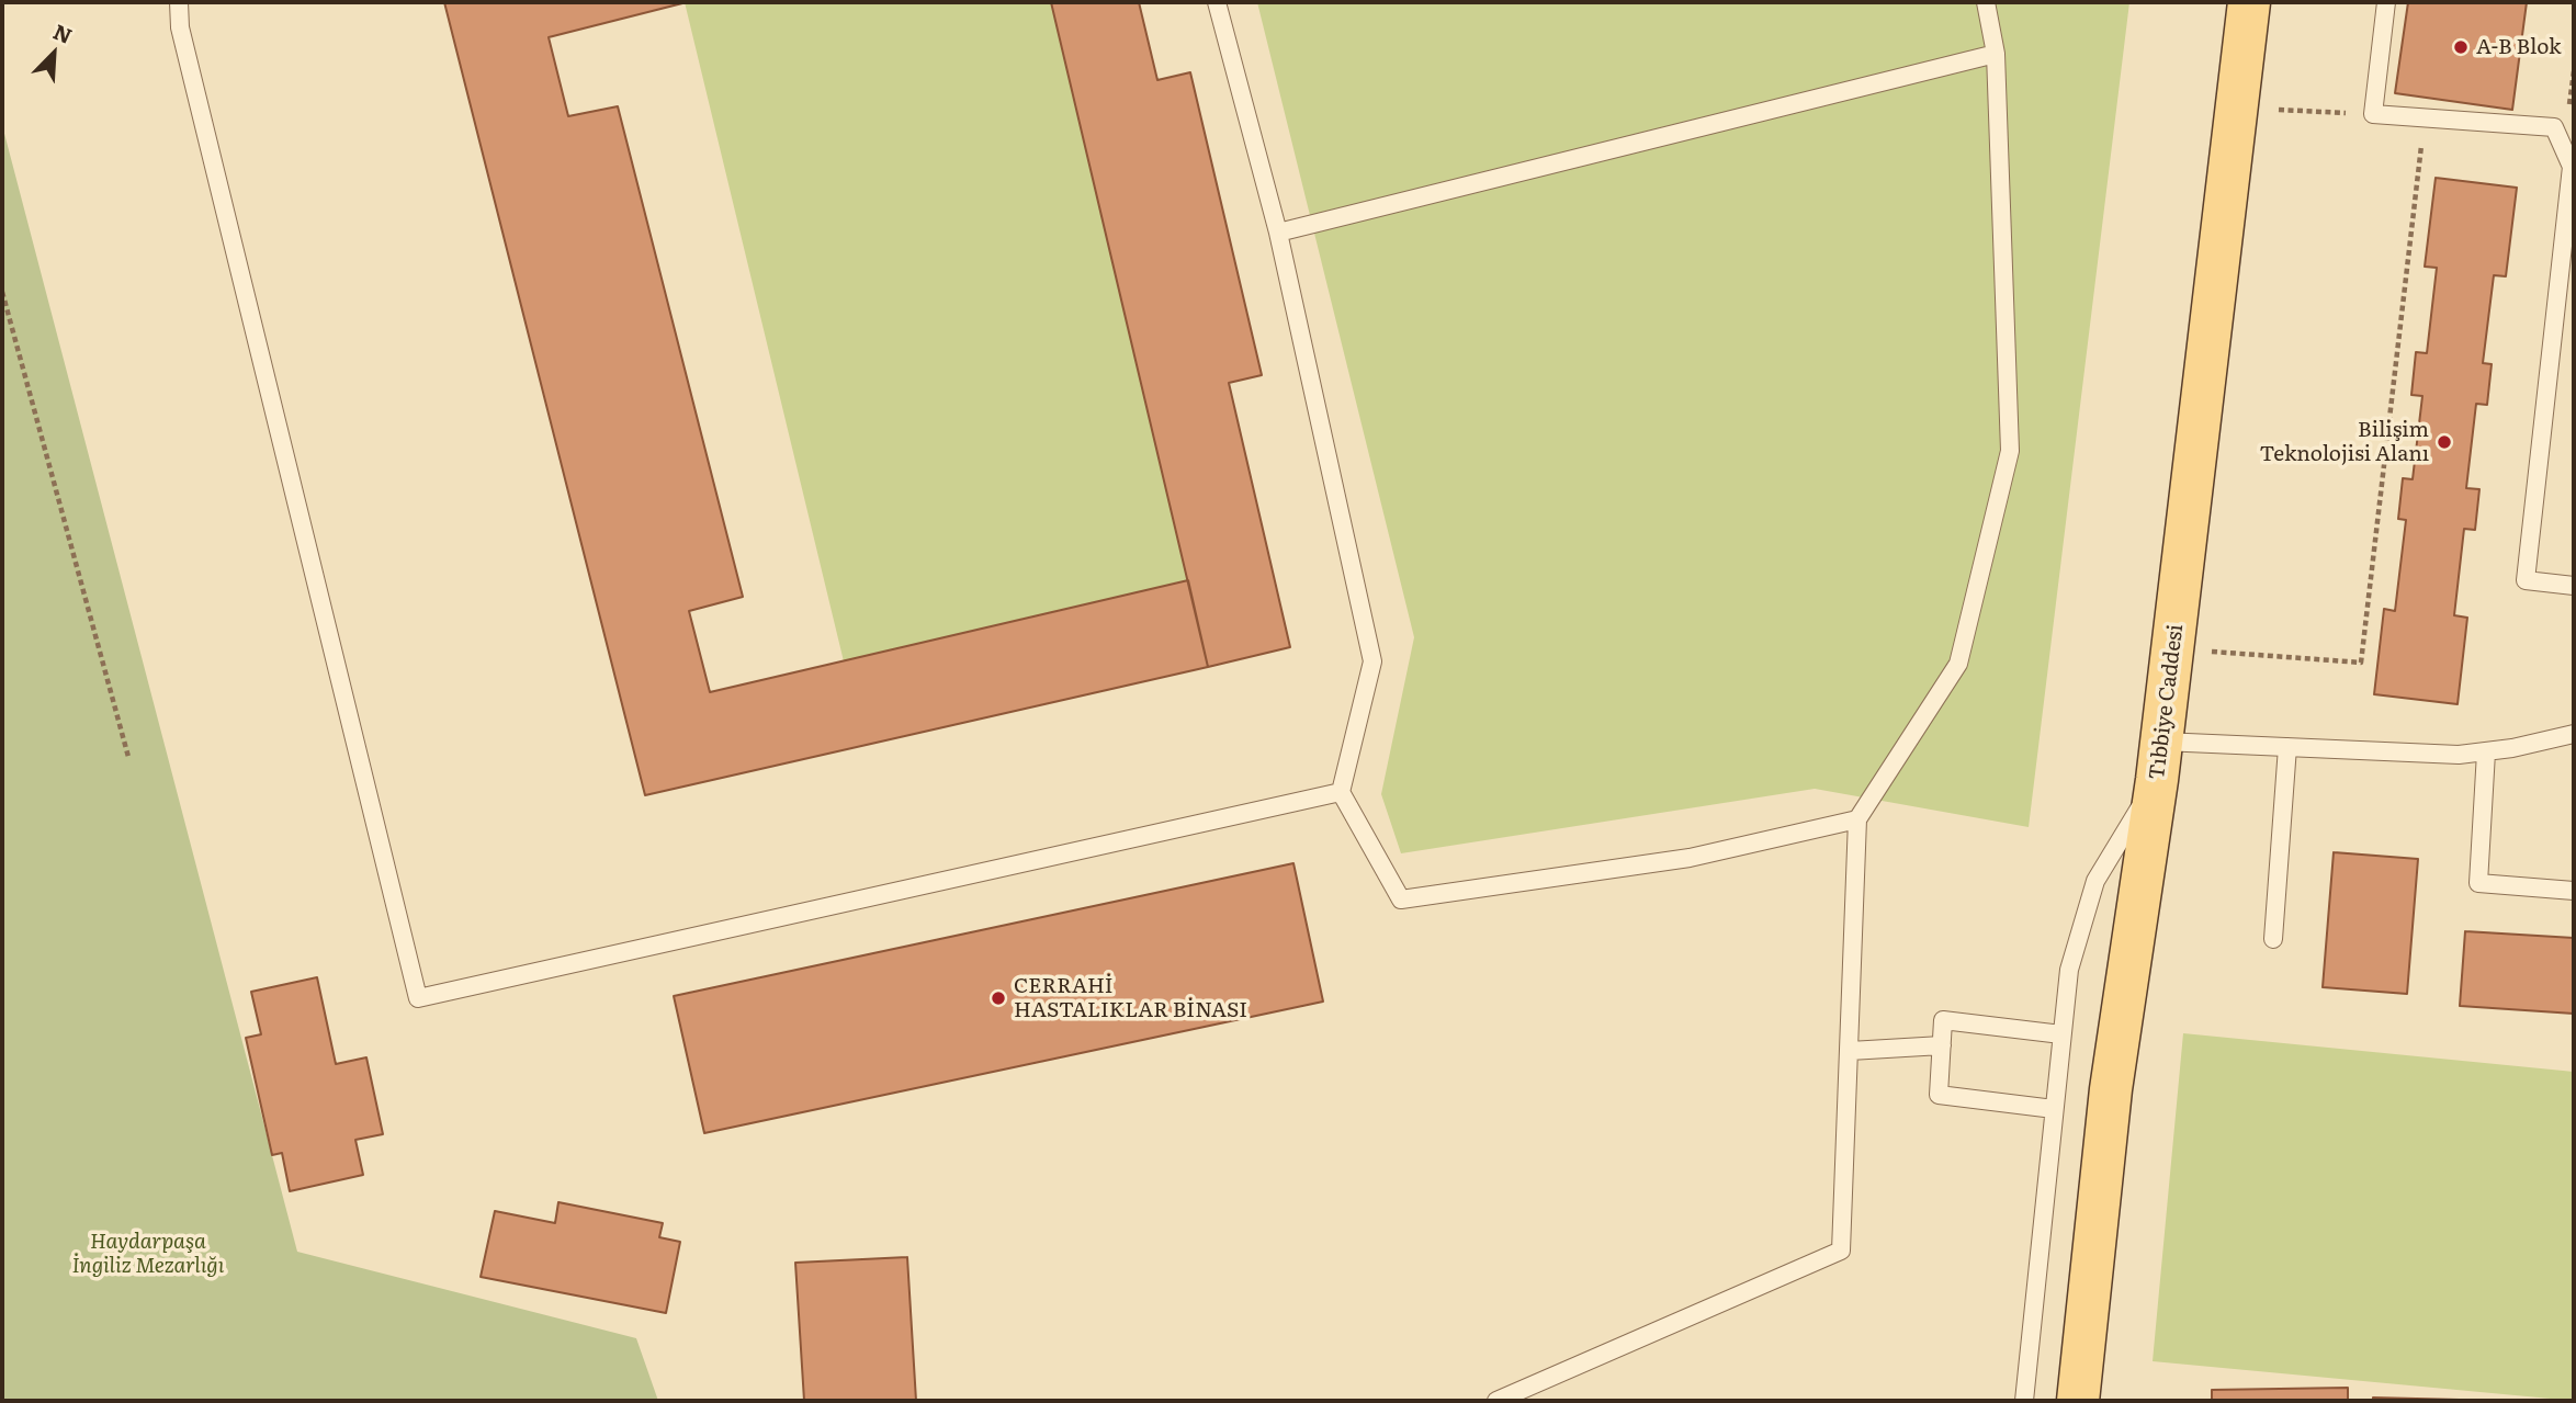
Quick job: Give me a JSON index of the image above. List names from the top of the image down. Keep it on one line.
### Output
{"streets":{"main road":["Tıbbiye Caddesi"]},"parks":["Haydarpaşa İngiliz Mezarlığı"],"places":["A-B Blok","Bilişim Teknolojisi Alanı","CERRAHİ HASTALIKLAR BİNASI"],"north":"top right"}
